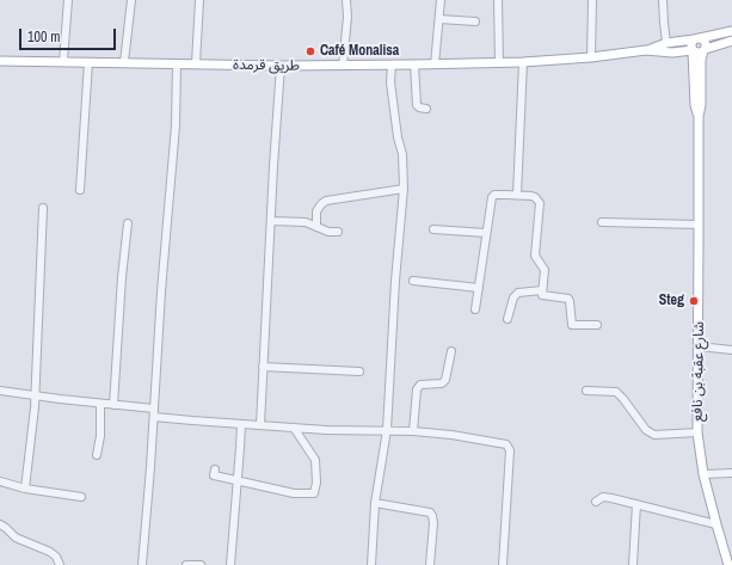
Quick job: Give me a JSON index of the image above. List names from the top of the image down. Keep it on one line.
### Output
{"streets":{"main road":["طريق قرمدة","شارع عقبة بن نافع"]},"crossings":[["طريق قرمدة","شارع عقبة بن نافع"]],"places":["Café Monalisa","Steg"],"scale_bar":"100 m"}
